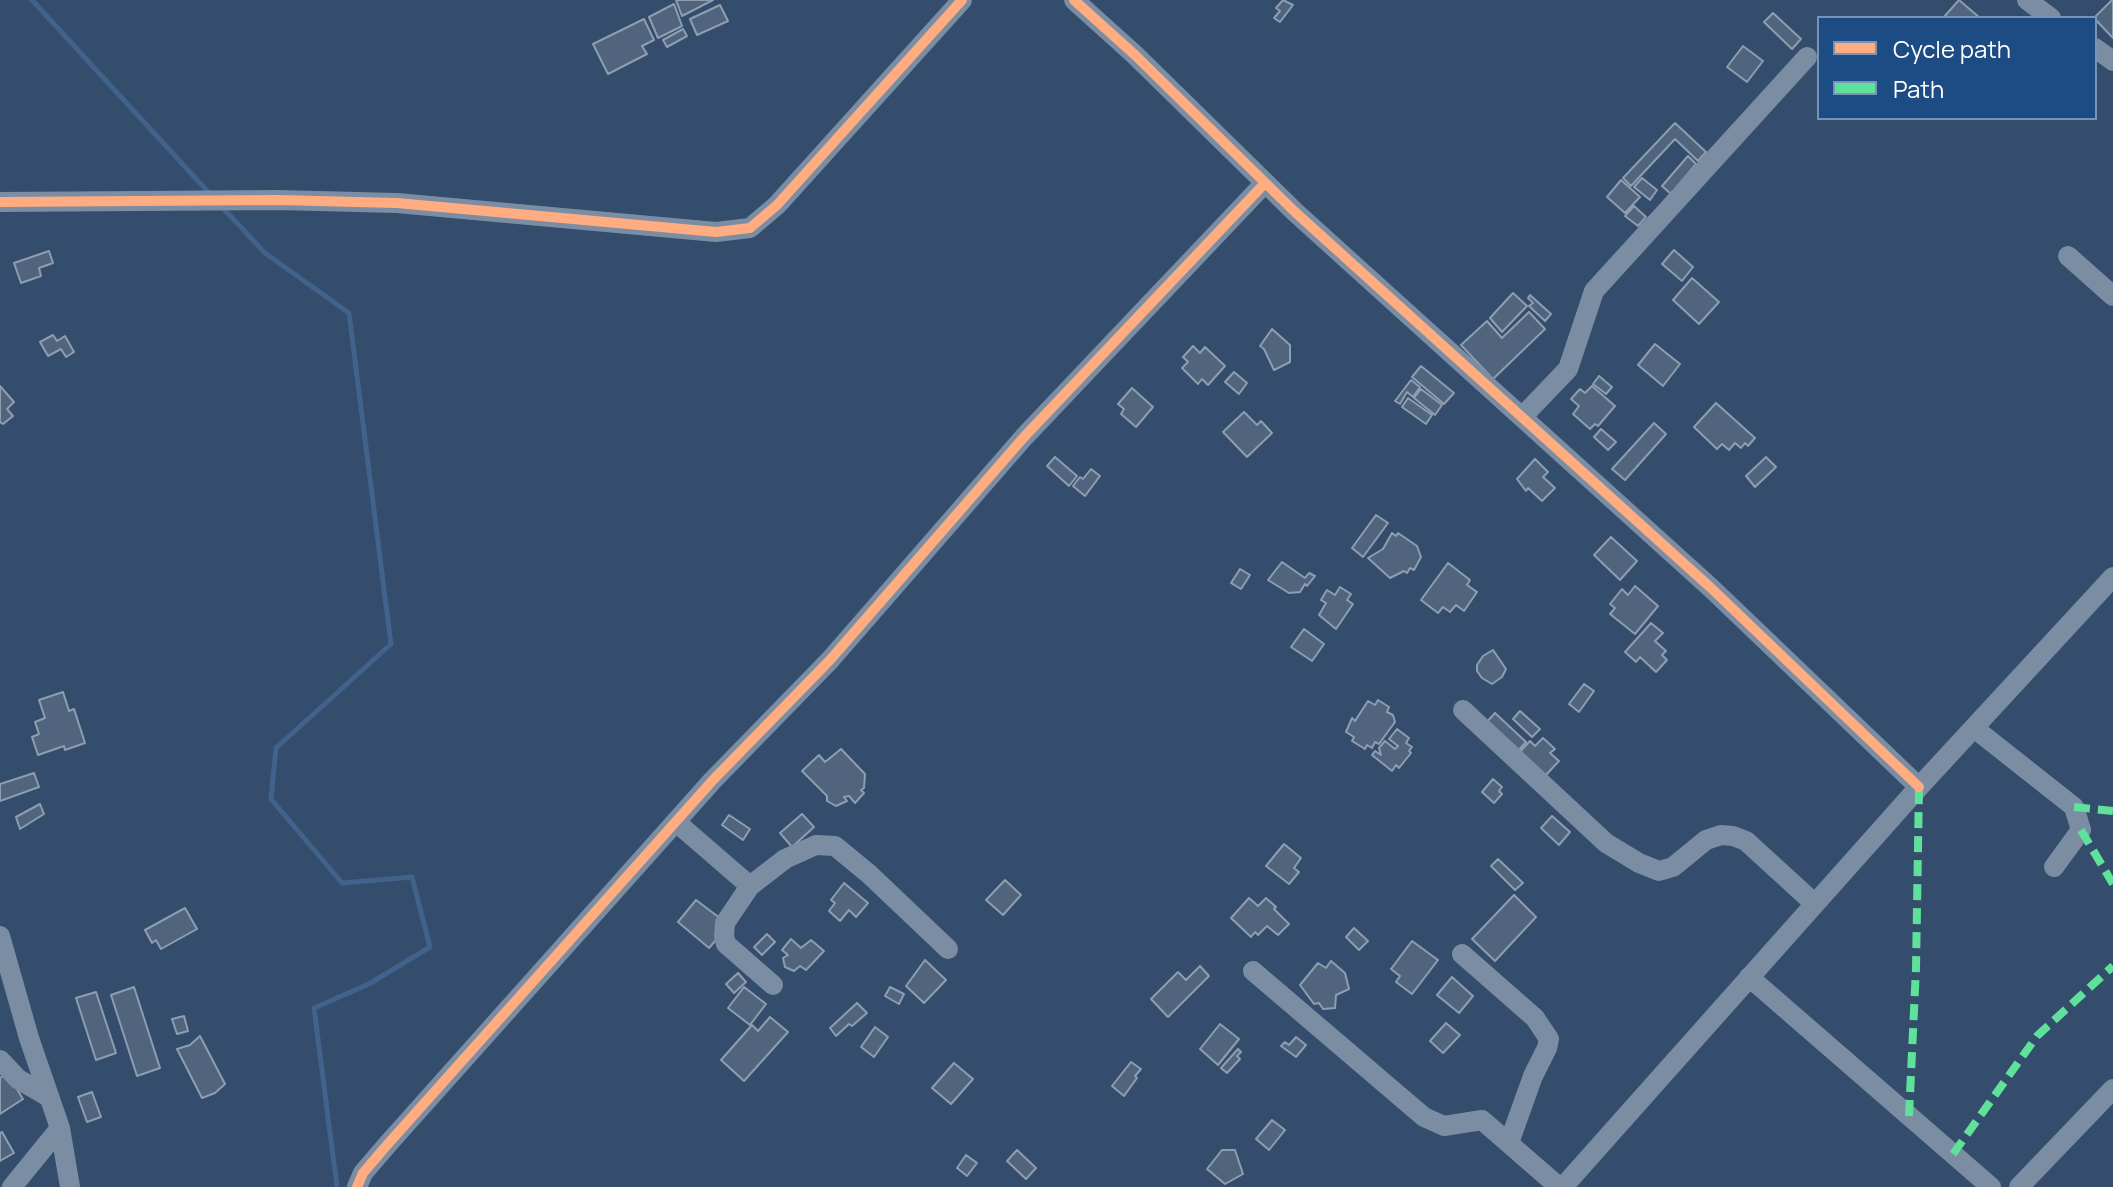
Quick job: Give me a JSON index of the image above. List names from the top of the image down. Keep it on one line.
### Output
{"legend":["Cycle path","Path"]}
